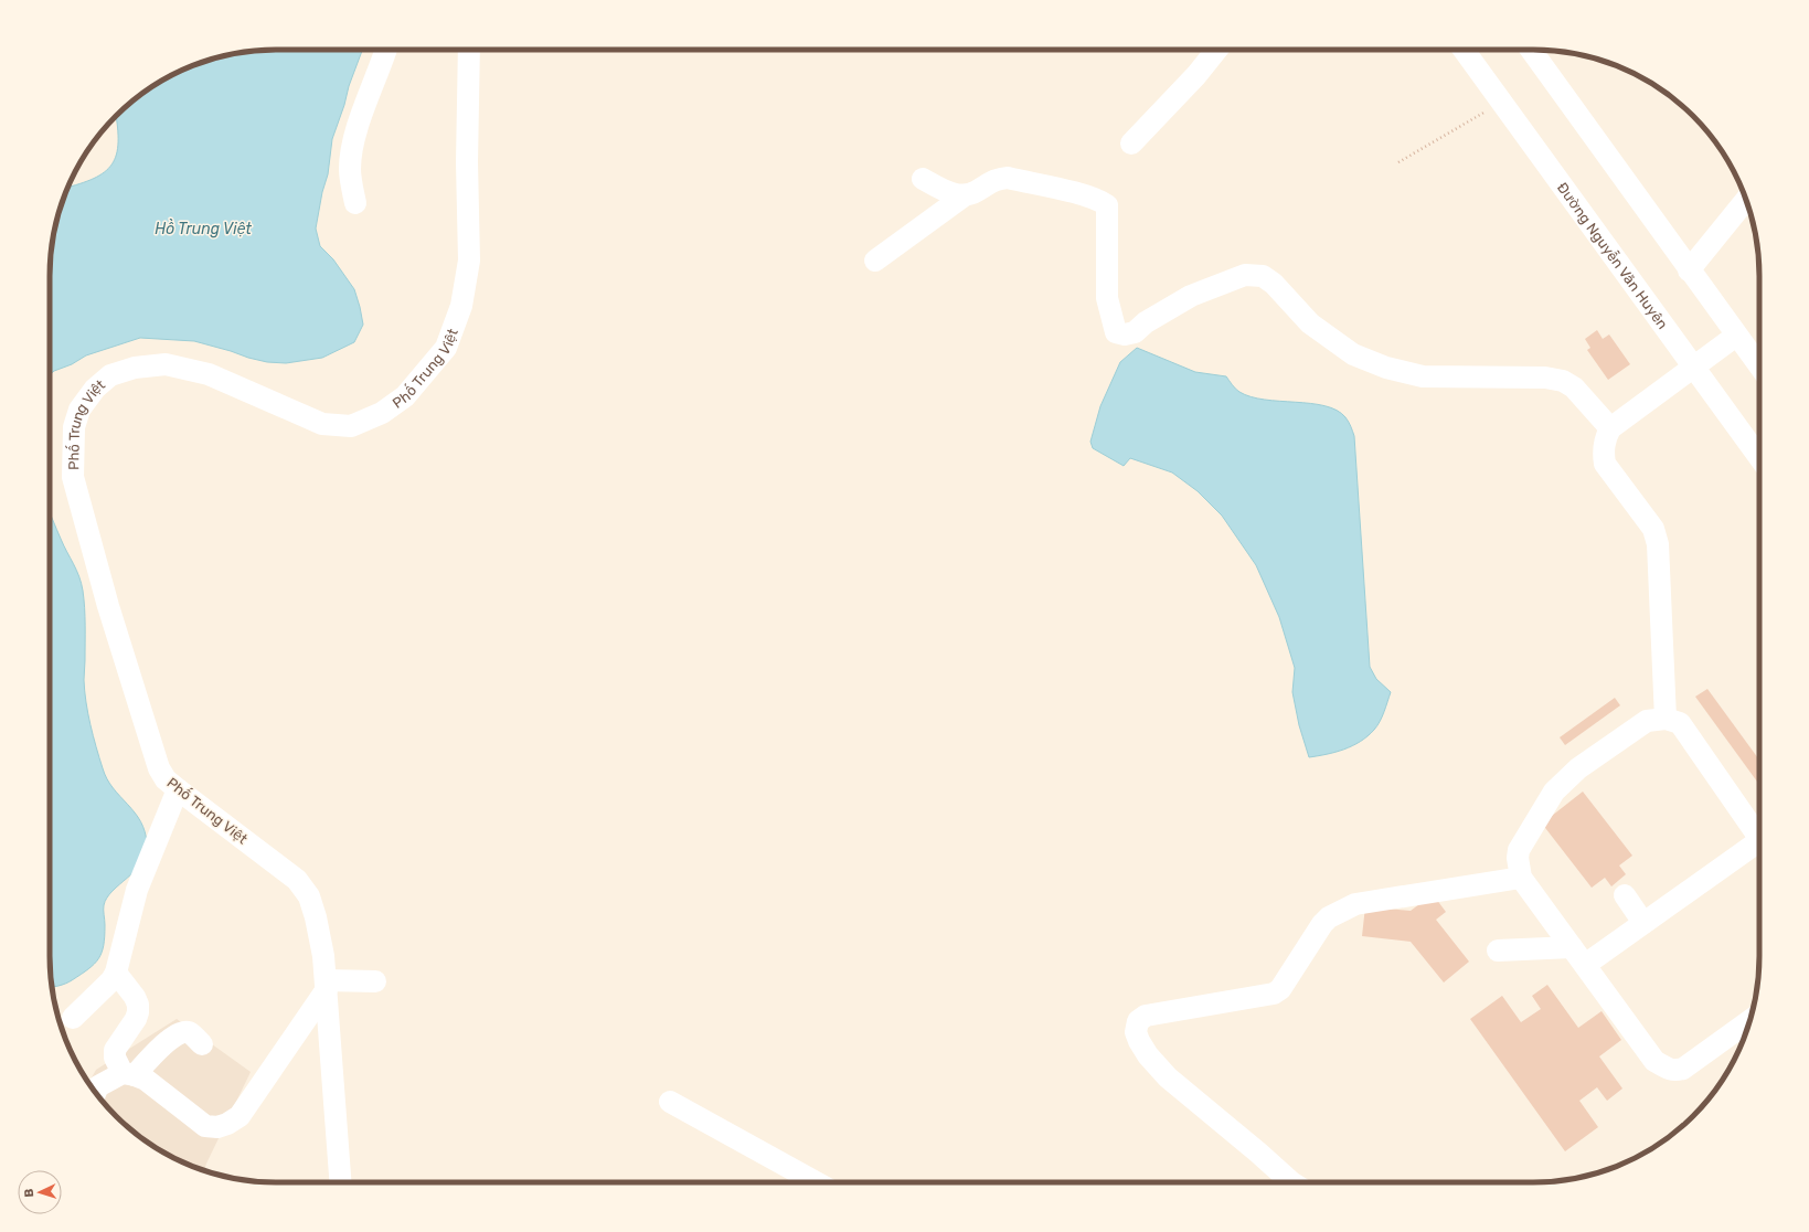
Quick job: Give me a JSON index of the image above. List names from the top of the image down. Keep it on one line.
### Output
{"streets":{"street":["Đường Nguyễn Văn Huyên","Phố Trung Việt"]},"water":["Hồ Trung Việt"],"north":"left"}
